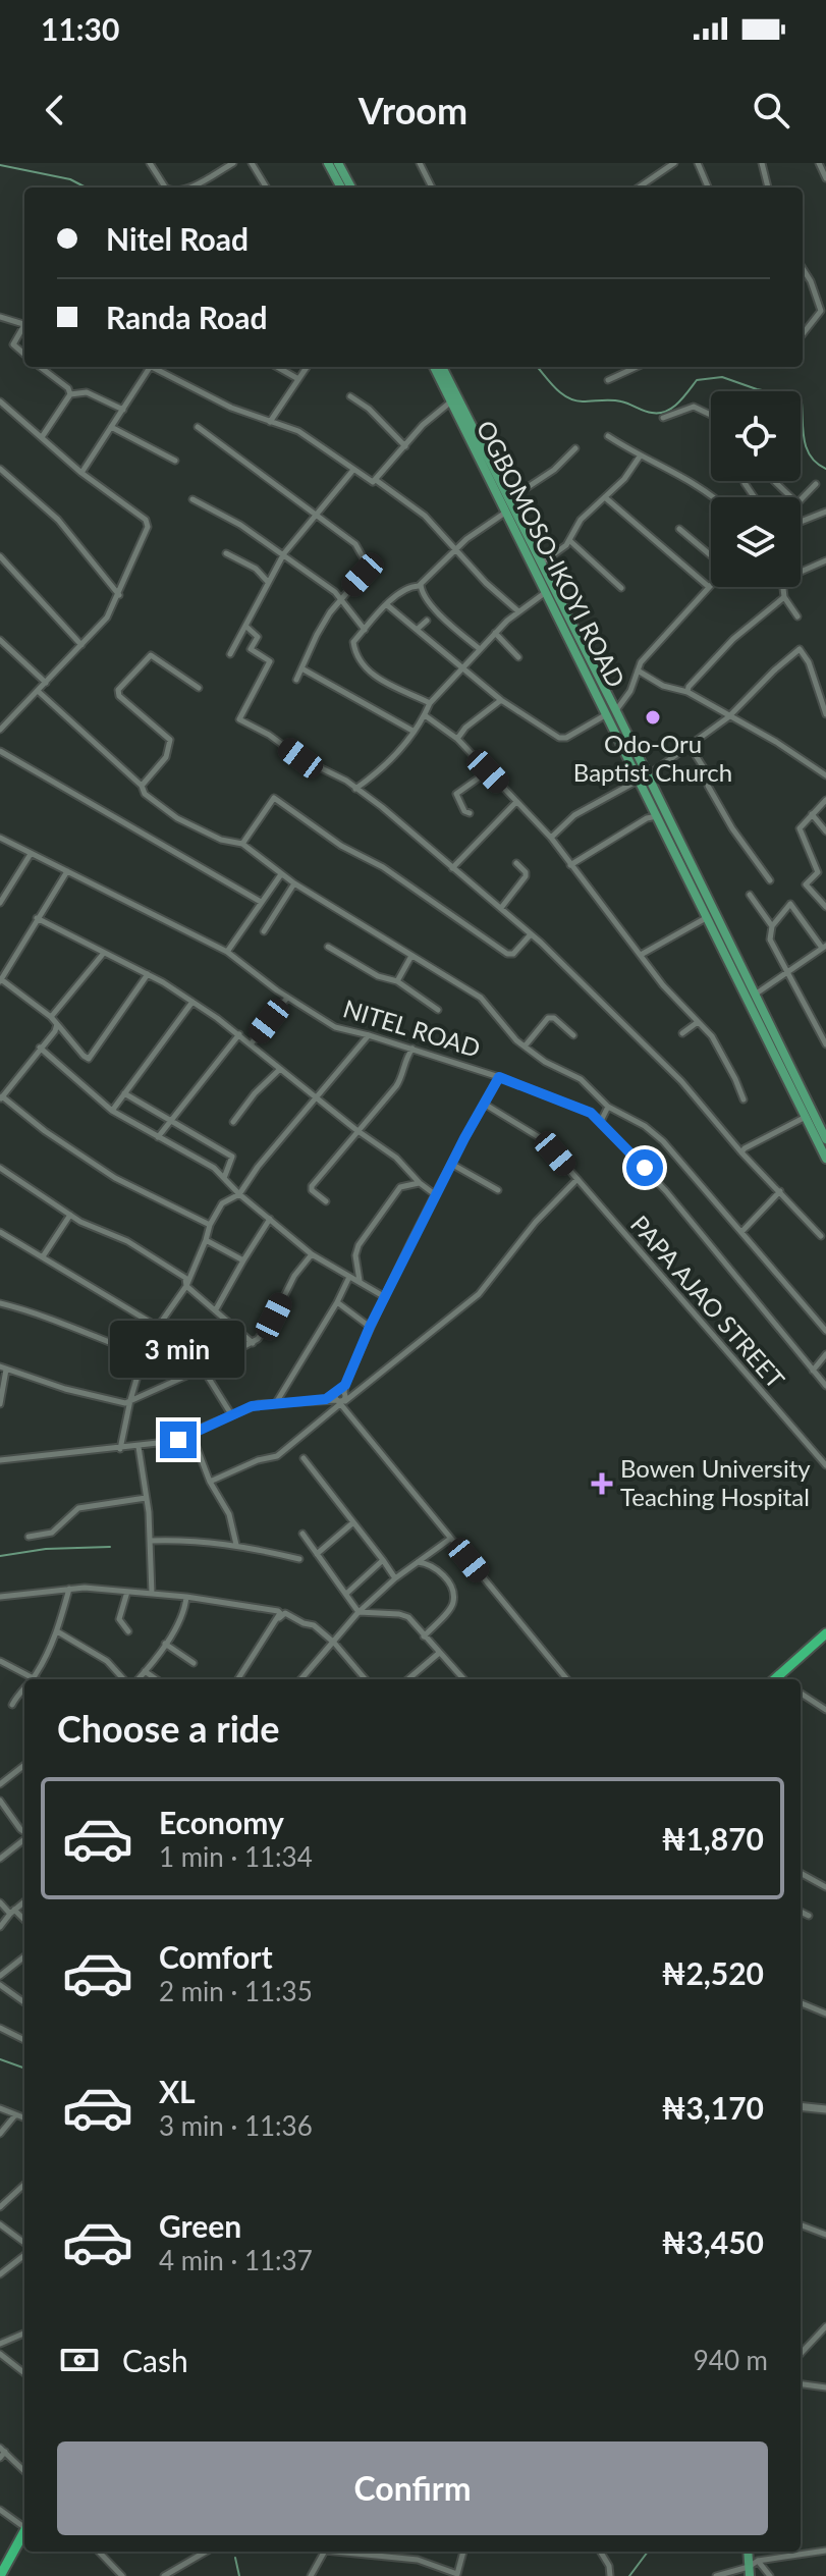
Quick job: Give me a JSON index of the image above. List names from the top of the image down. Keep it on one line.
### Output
{"streets":{"main road":["OGBOMOSO-IKOYI ROAD"],"street":["NITEL ROAD","PAPA AJAO STREET"]},"places":{"other":["Odo-Oru Baptist Church"],"health":["Bowen University Teaching Hospital"]},"page":{"status":"11:30","header":"Vroom","banner":["Nitel Road","Randa Road"],"bubble":"3 min","heading":"Choose a ride","list":[{"name":"Economy","note":"1 min · 11:34","value":"₦1,870"},{"name":"Comfort","note":"2 min · 11:35","value":"₦2,520"},{"name":"XL","note":"3 min · 11:36","value":"₦3,170"},{"name":"Green","note":"4 min · 11:37","value":"₦3,450"}],"pay":["Cash","940 m"],"buttons":"Confirm"}}
